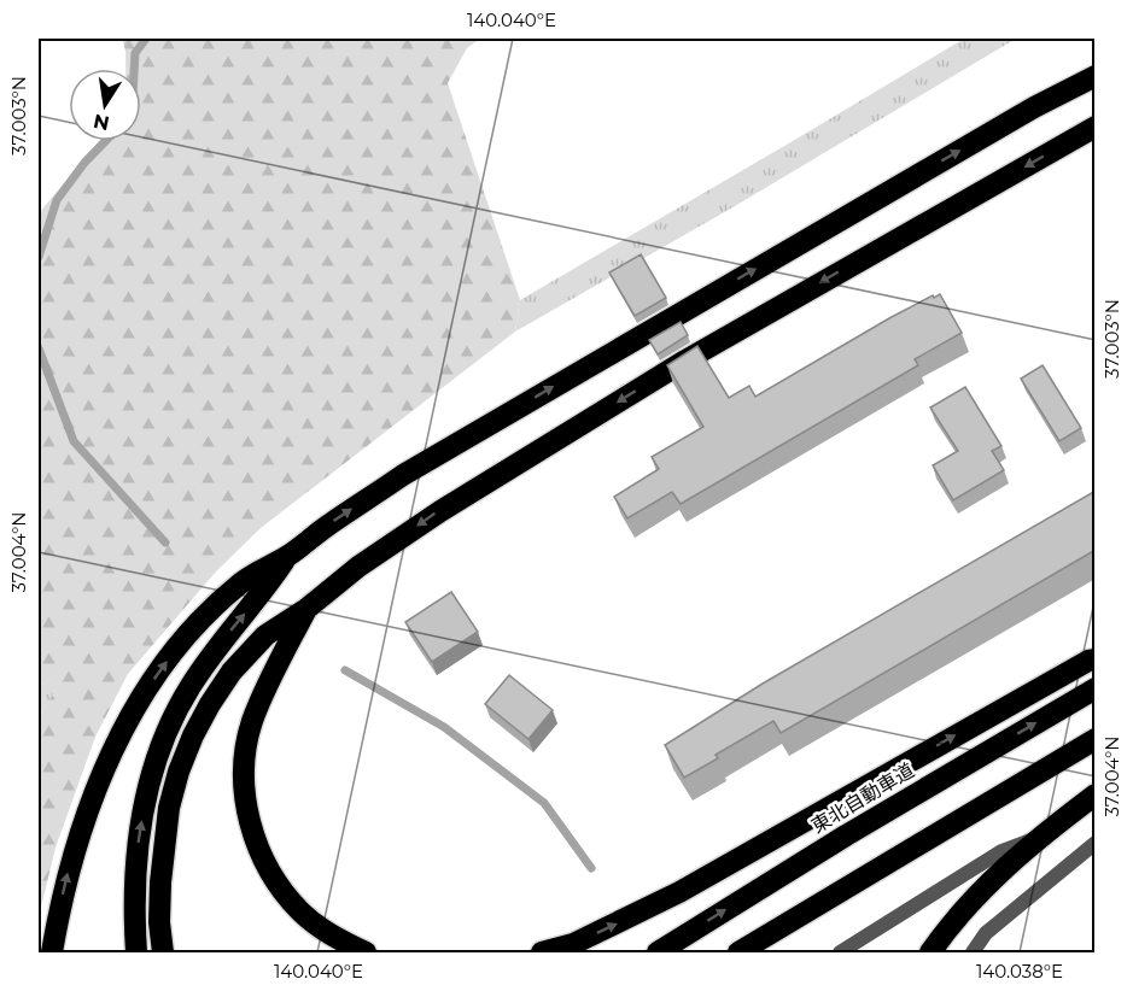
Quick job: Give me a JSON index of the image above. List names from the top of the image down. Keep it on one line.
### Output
{"streets":{"highway":["東北自動車道"]},"north":"bottom","coordinates":["140.040°E","37.003°N","37.004°N","140.038°E"]}
